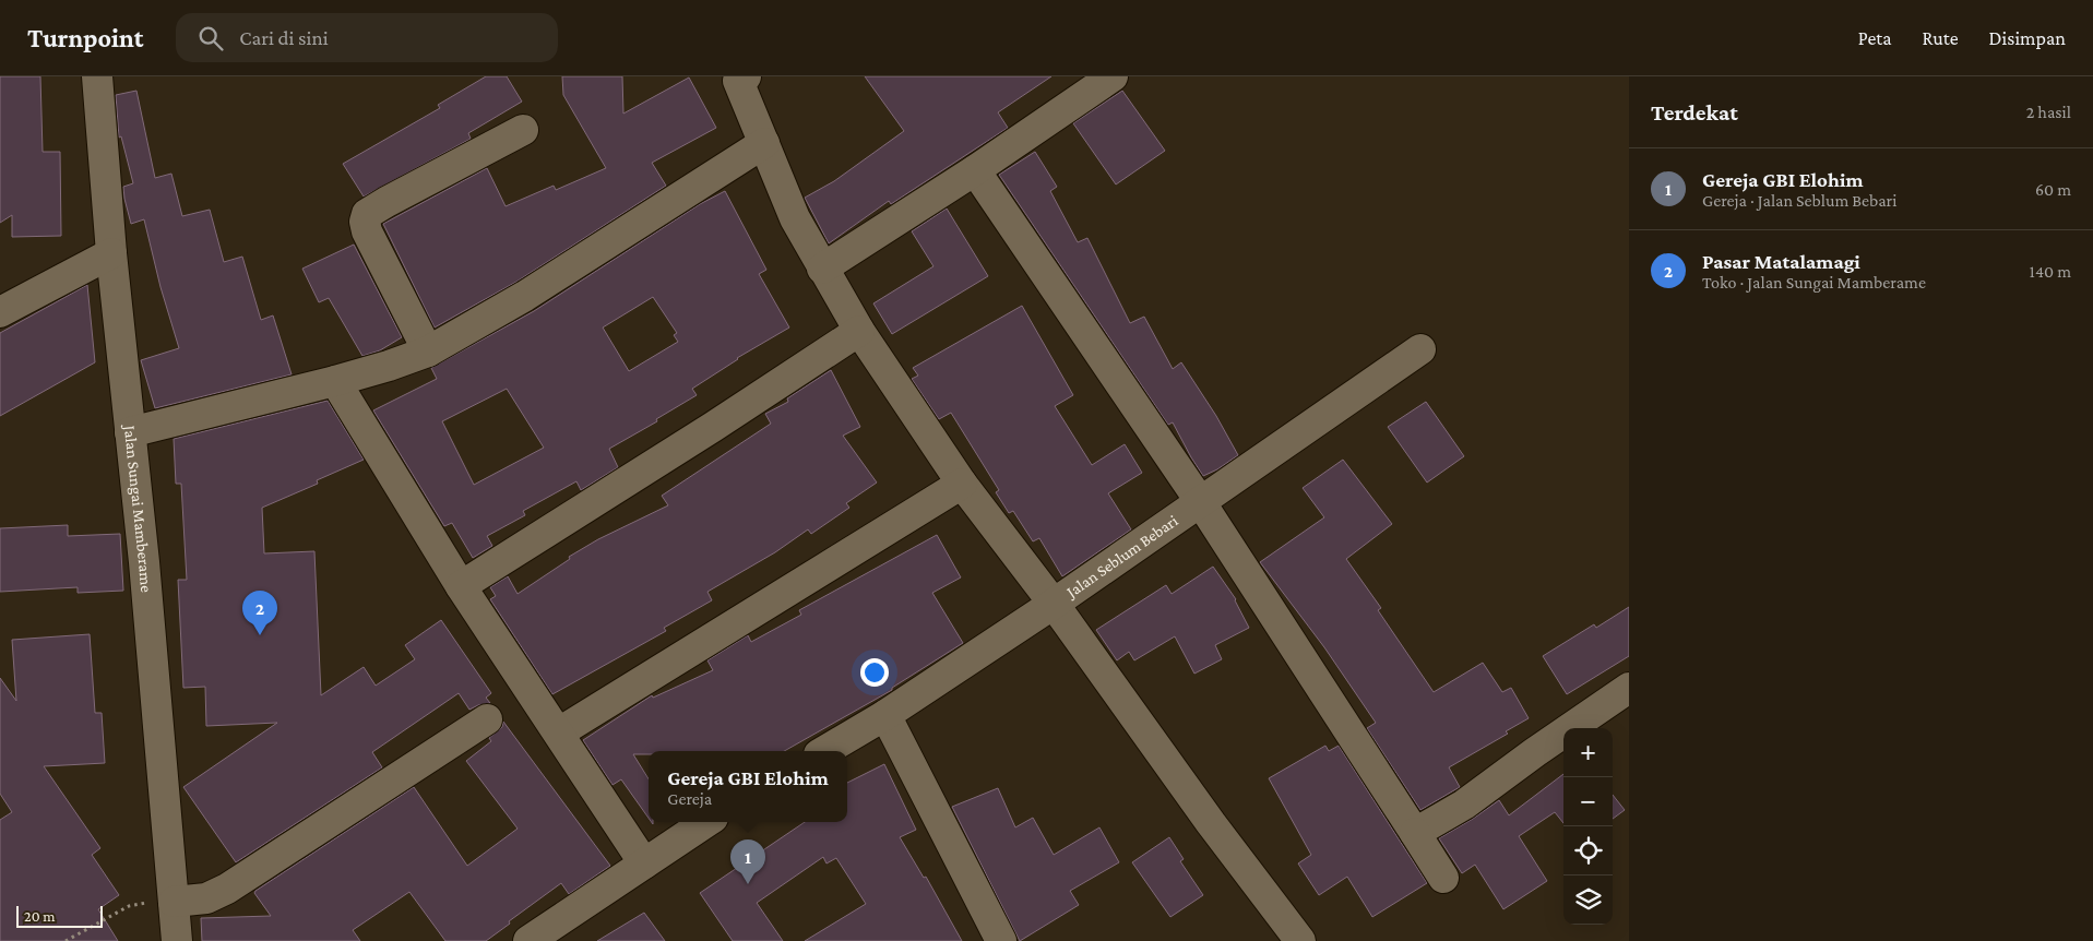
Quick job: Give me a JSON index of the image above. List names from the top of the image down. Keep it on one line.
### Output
{"streets":{"street":["Jalan Sungai Mamberame","Jalan Seblum Bebari"]},"scale_bar":"20 m","page":{"header":"Turnpoint","search":"Cari di sini","nav":["Peta","Rute","Disimpan"],"heading":["Terdekat","2 hasil"],"list":[{"mark":"1","name":"Gereja GBI Elohim","note":"Gereja · Jalan Seblum Bebari","value":"60 m"},{"mark":"2","name":"Pasar Matalamagi","note":"Toko · Jalan Sungai Mamberame","value":"140 m"}],"pins":["2","1"],"map_buttons":["+","−"],"popup":["Gereja GBI Elohim","Gereja"],"scale":"20 m"}}
